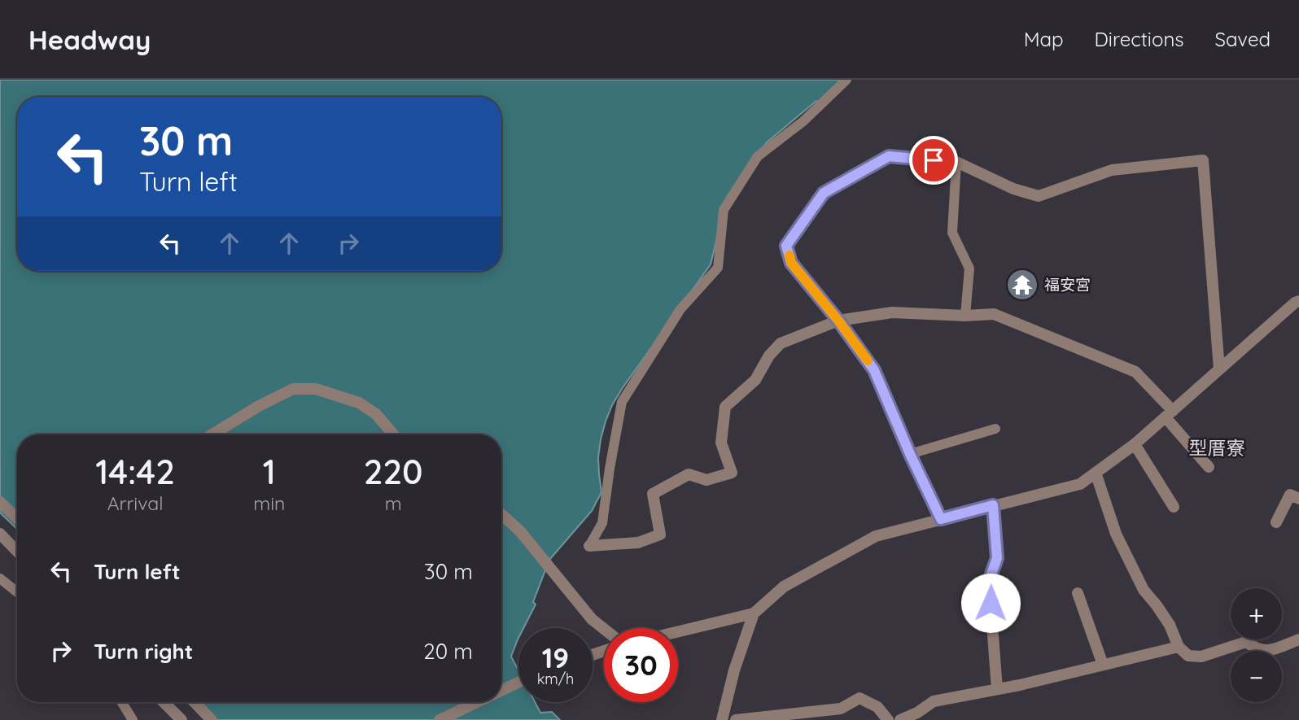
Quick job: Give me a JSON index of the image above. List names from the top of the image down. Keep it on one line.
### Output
{"districts":["型厝寮"],"places":{"temple":["福安宮"]},"page":{"header":"Headway","nav":["Map","Directions","Saved"],"turn":["30 m","Turn left"],"eta":["14:42","Arrival","1","min","220","m"],"list":[{"name":"Turn left","value":"30 m"},{"name":"Turn right","value":"20 m"}],"map_buttons":["+","−"],"speed":"19 km/h","limit":"30"}}
